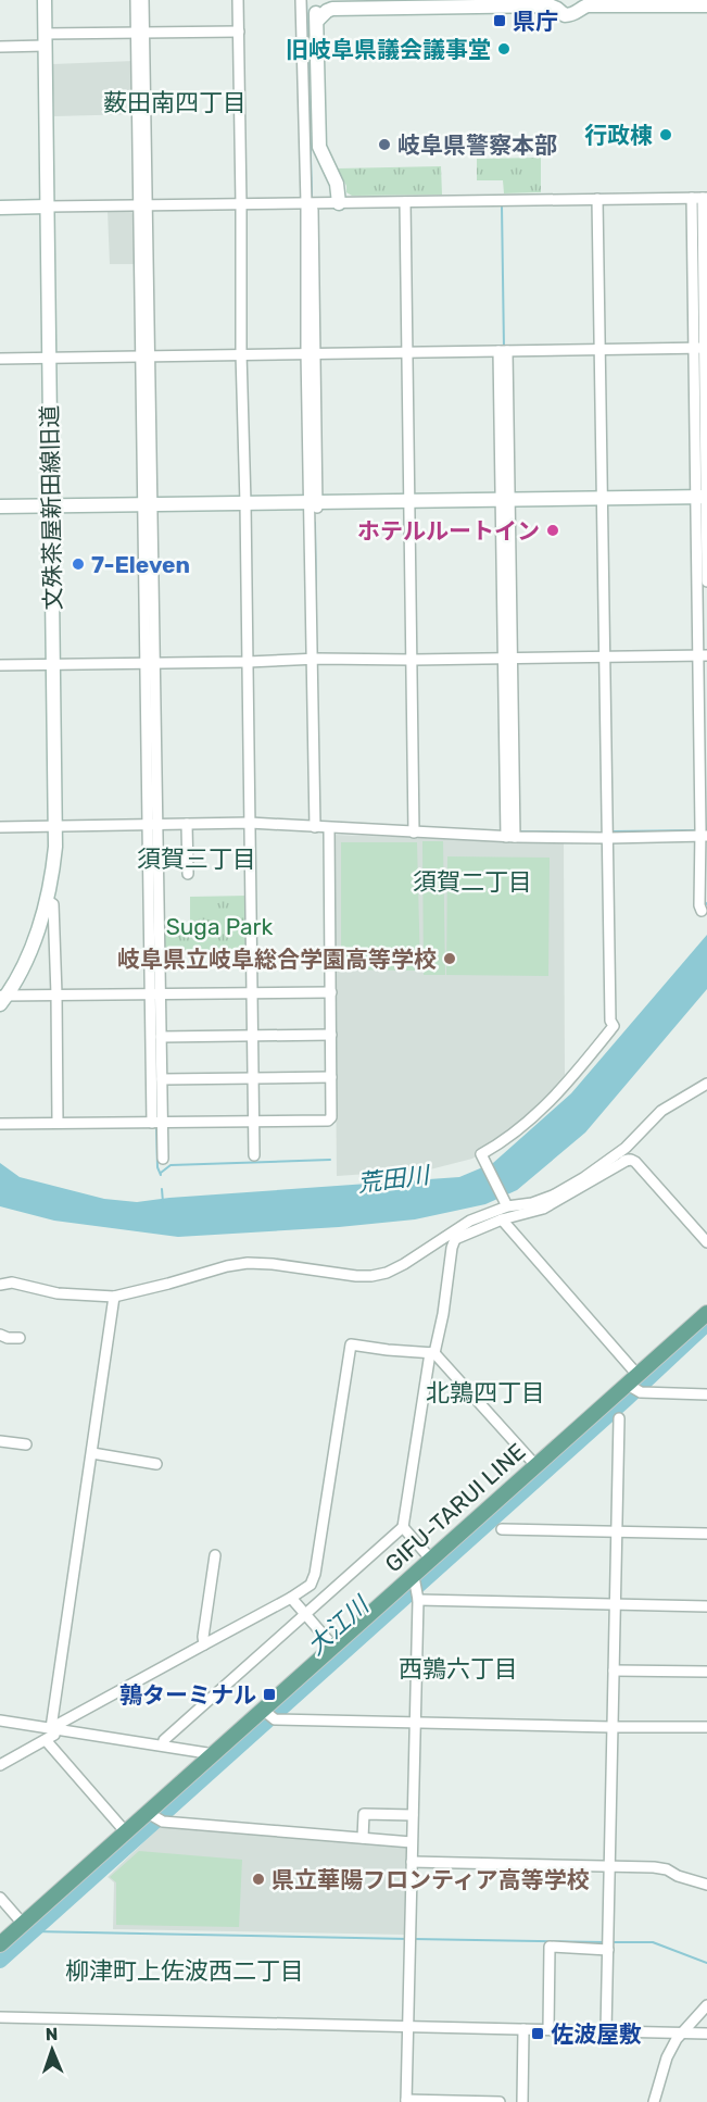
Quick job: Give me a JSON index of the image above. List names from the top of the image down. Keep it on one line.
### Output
{"streets":{"main road":["GIFU-TARUI LINE"],"street":["文殊茶屋新田線旧道"]},"districts":["薮田南四丁目","須賀三丁目","須賀二丁目","北鶉四丁目","西鶉六丁目","柳津町上佐波西二丁目"],"water":["荒田川","大江川"],"parks":["Suga Park"],"places":{"transit":["県庁","鶉ターミナル","佐波屋敷"],"other":["旧岐阜県議会議事堂","行政棟","岐阜県警察本部","ホテルルートイン","7-Eleven","岐阜県立岐阜総合学園高等学校","県立華陽フロンティア高等学校"]},"north":"top"}
